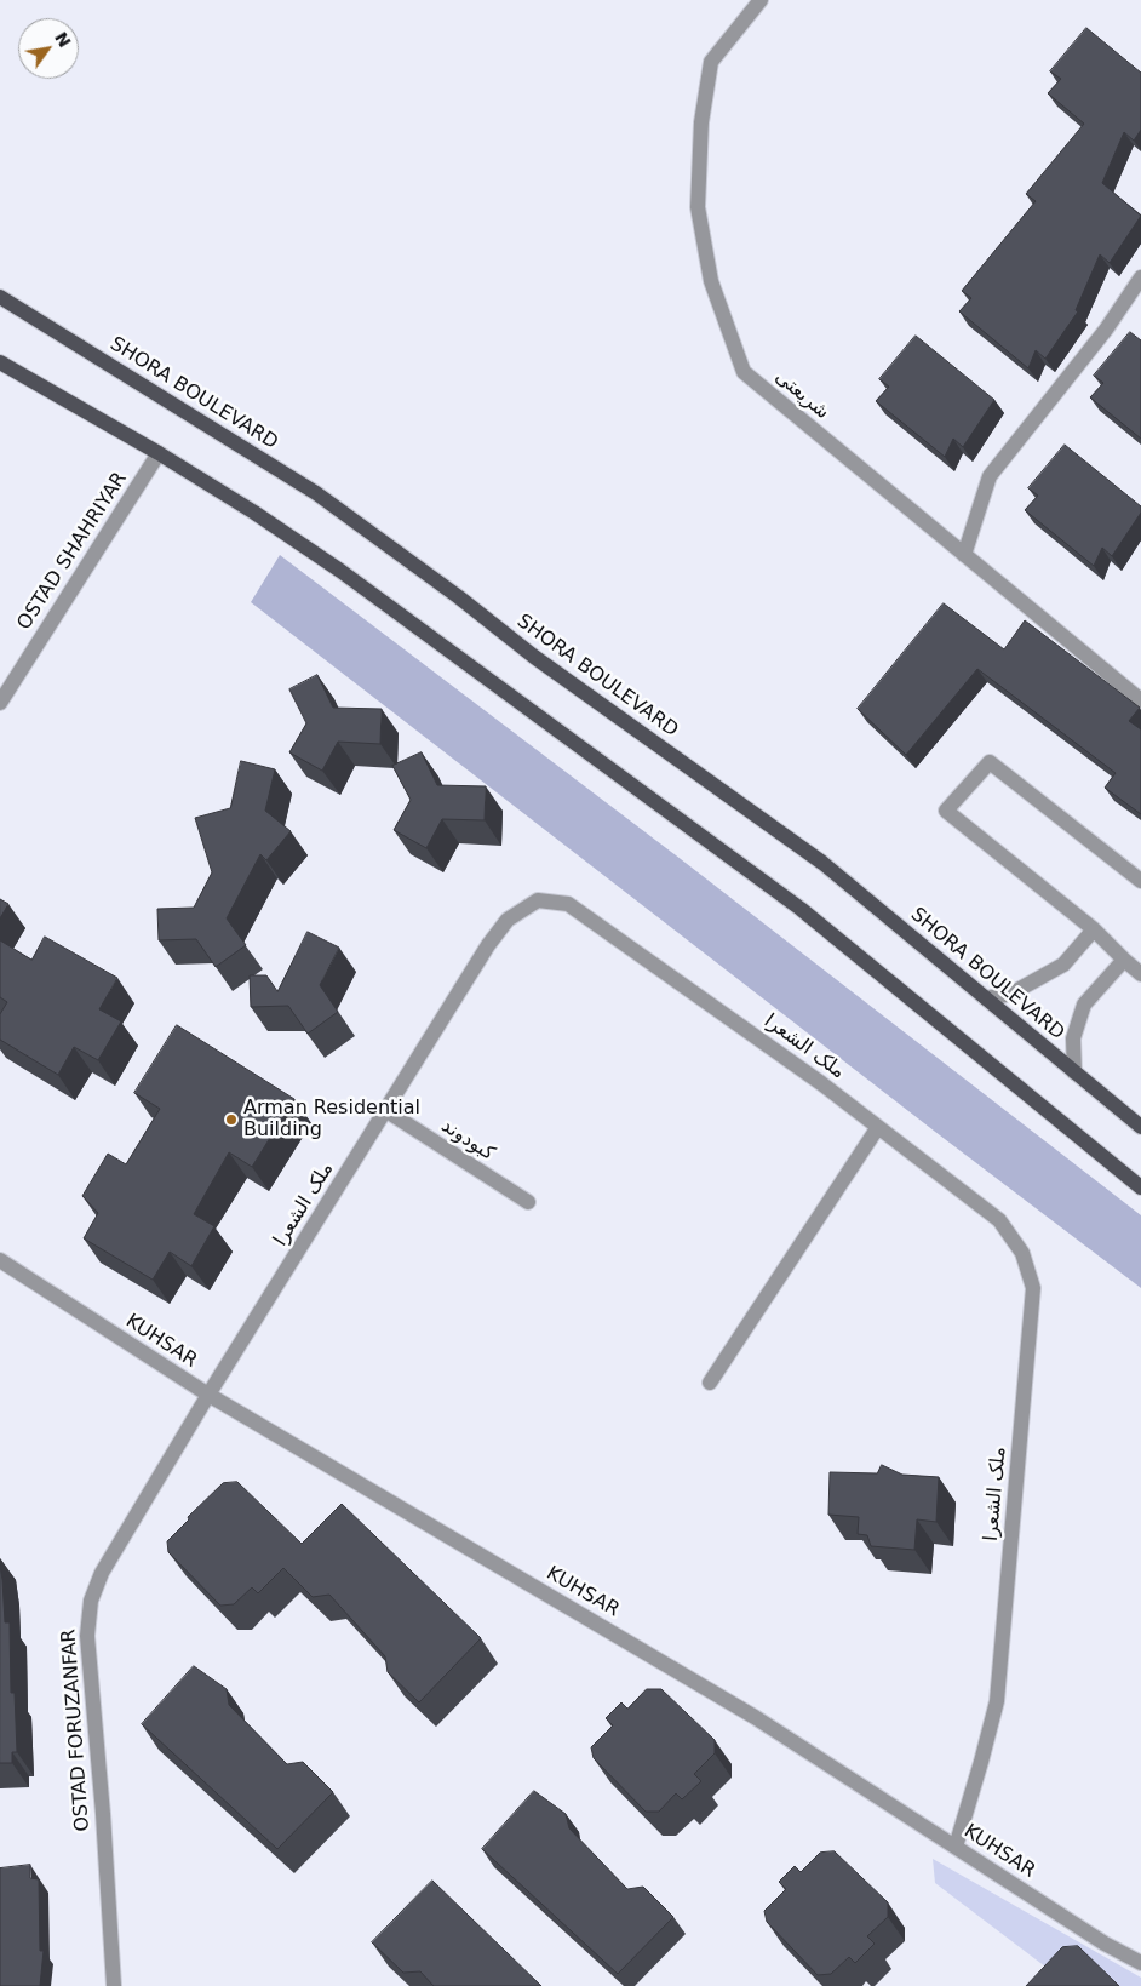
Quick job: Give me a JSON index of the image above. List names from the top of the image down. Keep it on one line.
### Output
{"streets":{"main road":["SHORA BOULEVARD"],"street":["شریعتی","OSTAD SHAHRIYAR","ملک الشعرا","کبودوند","KUHSAR","OSTAD FORUZANFAR"]},"crossings":[["ملک الشعرا","کبودوند"],["ملک الشعرا","KUHSAR"],["ملک الشعرا","OSTAD FORUZANFAR"],["KUHSAR","OSTAD FORUZANFAR"]],"places":["Arman Residential Building"],"north":"top right"}
